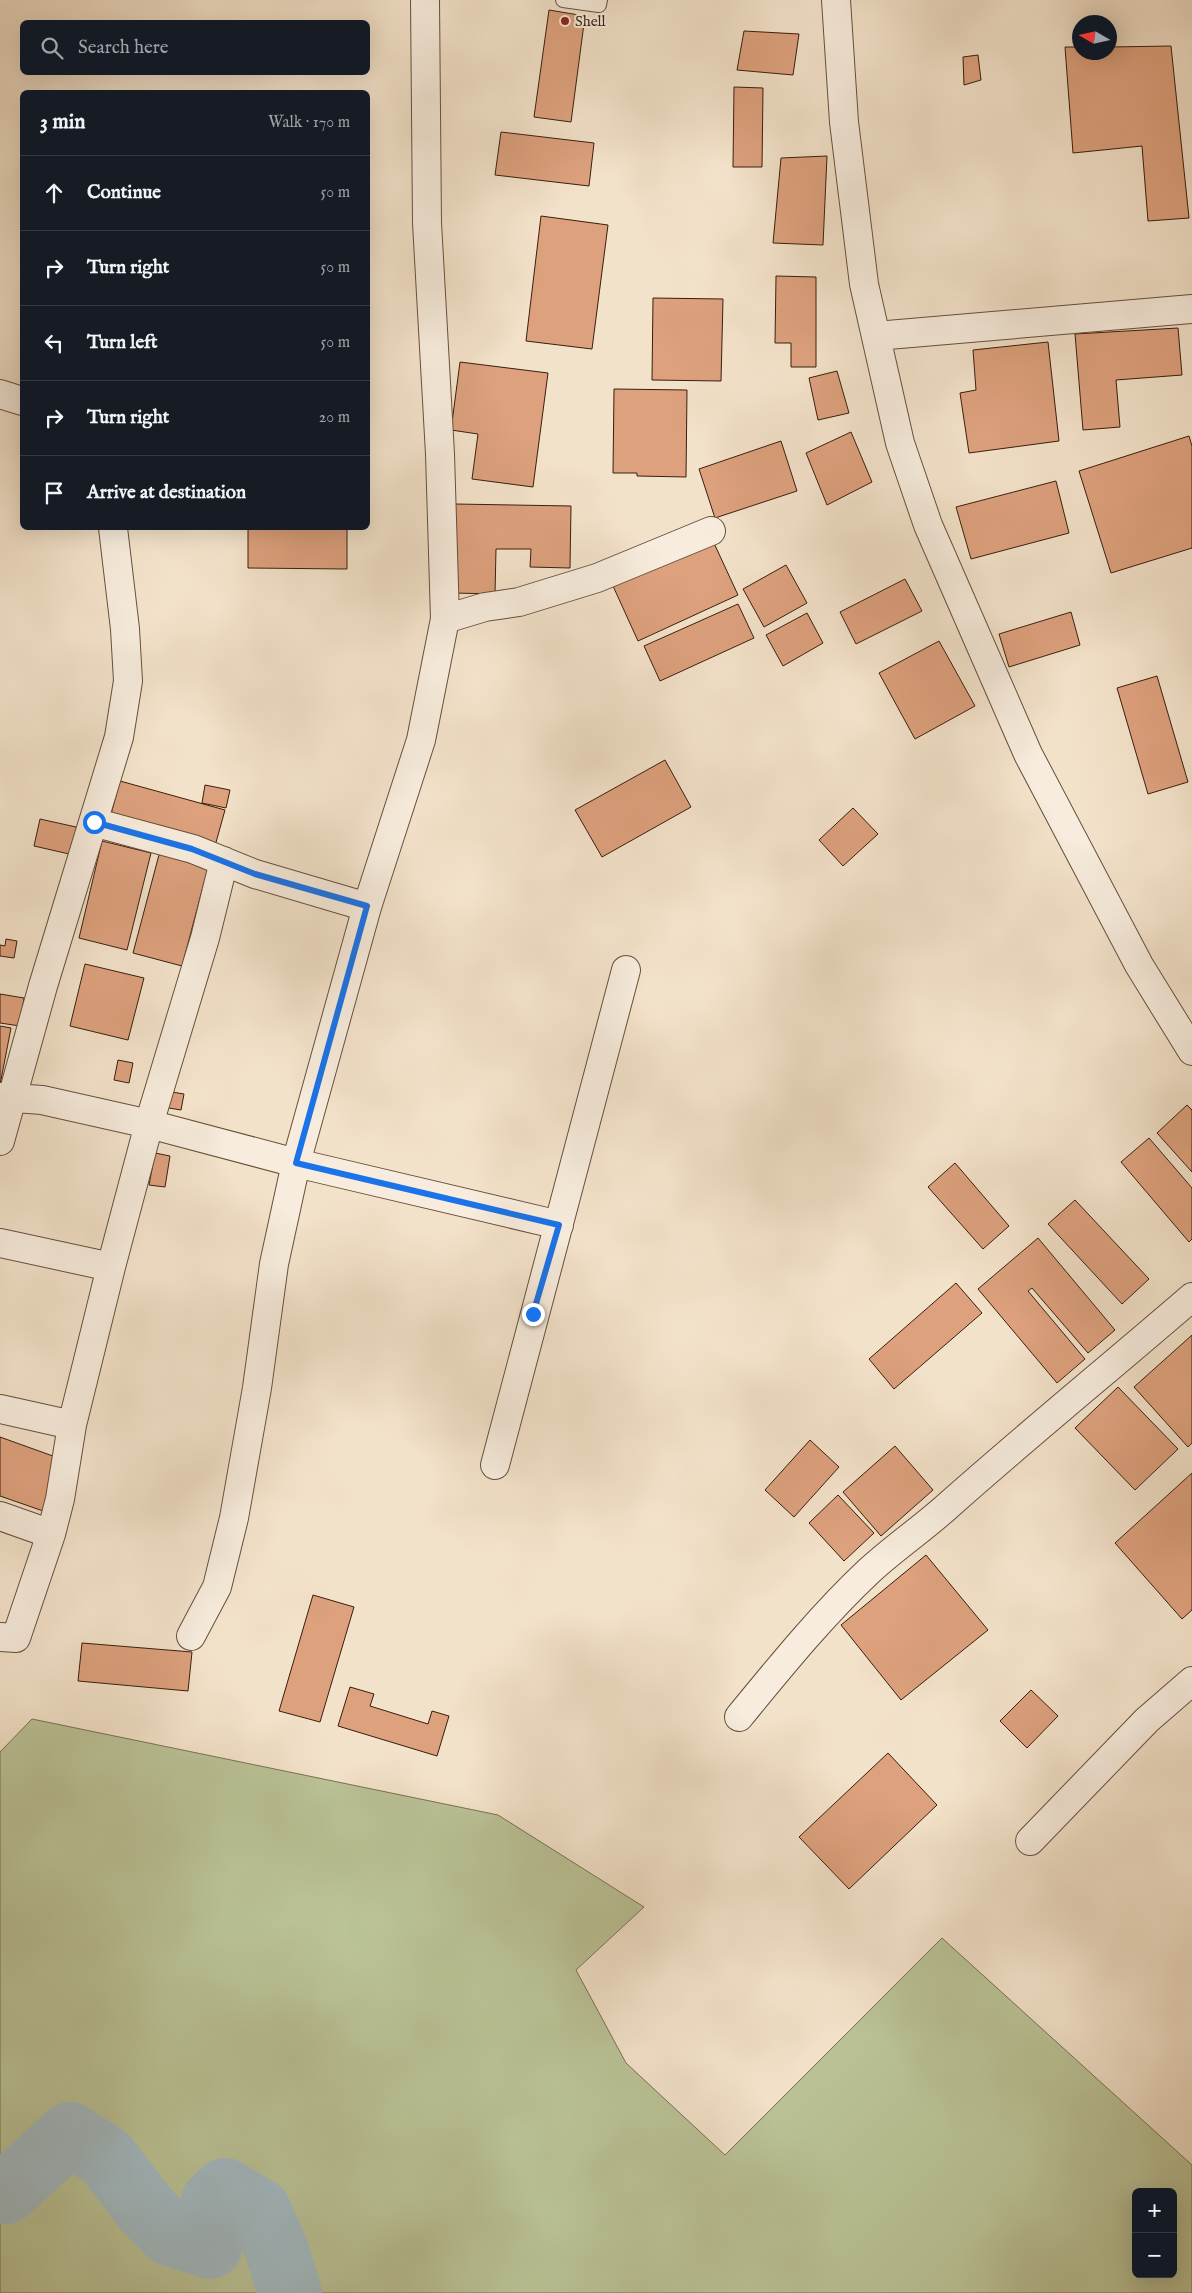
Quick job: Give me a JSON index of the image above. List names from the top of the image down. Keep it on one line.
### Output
{"places":["Shell"],"north":"left","page":{"search":"Search here","heading":["3 min","Walk · 170 m"],"list":[["Continue","50 m"],["Turn right","50 m"],["Turn left","50 m"],["Turn right","20 m"],"Arrive at destination"],"map_buttons":["+","−"]}}
